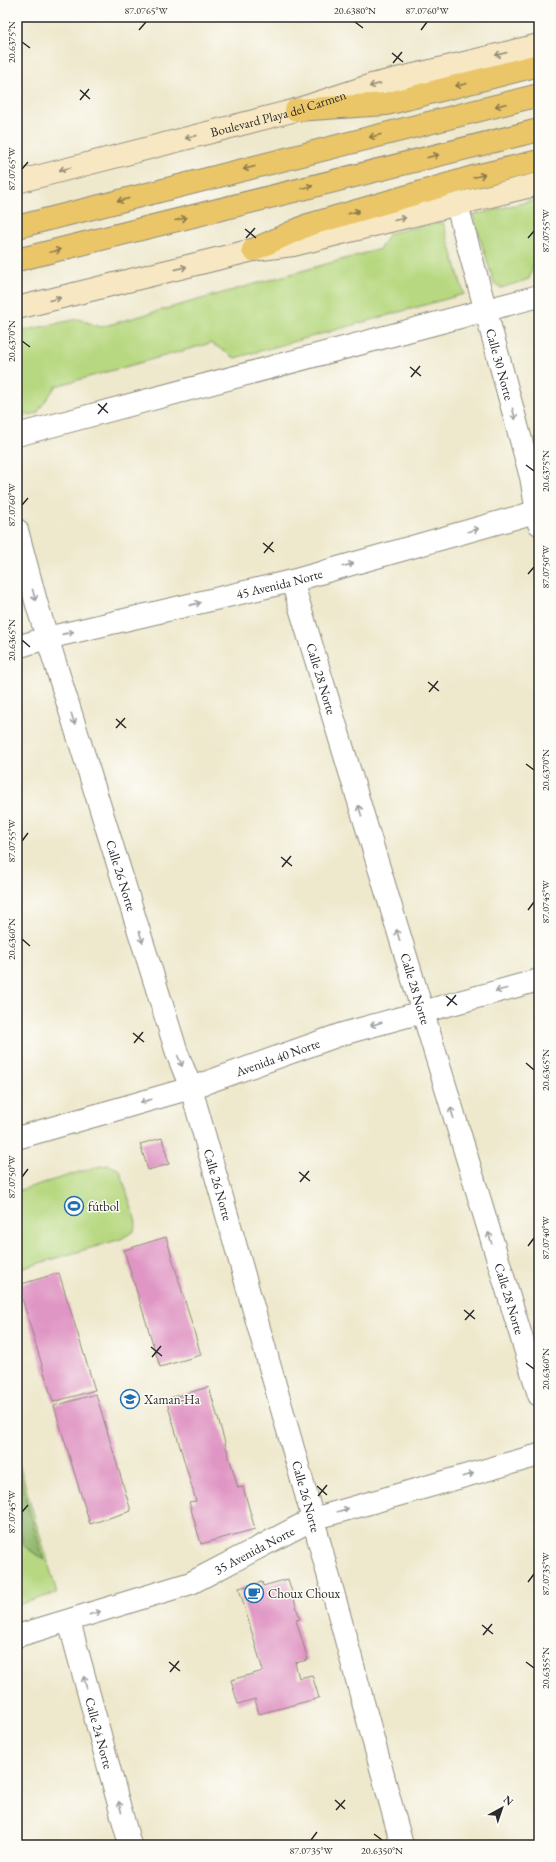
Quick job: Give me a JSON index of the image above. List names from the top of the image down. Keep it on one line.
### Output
{"streets":{"main road":["Boulevard Playa del Carmen"],"street":["Calle 30 Norte","45 Avenida Norte","Calle 28 Norte","Calle 26 Norte","Avenida 40 Norte","35 Avenida Norte","Calle 24 Norte"]},"crossings":[["Calle 30 Norte","45 Avenida Norte"],["45 Avenida Norte","Calle 28 Norte"],["45 Avenida Norte","Calle 26 Norte"],["Calle 28 Norte","Avenida 40 Norte"],["Calle 26 Norte","Avenida 40 Norte"],["Calle 26 Norte","35 Avenida Norte"],["35 Avenida Norte","Calle 24 Norte"]],"one_way":["Calle 30 Norte","45 Avenida Norte","Calle 28 Norte","Calle 26 Norte","Avenida 40 Norte","35 Avenida Norte","Calle 24 Norte"],"places":{"sports":["fútbol"],"school or university":["Xaman-Ha"],"cafe":["Choux Choux"]},"north":"top right","coordinates":["87.0765°W","20.6380°N","87.0760°W","20.6375°N","87.0755°W","20.6370°N","87.0750°W","20.6365°N","87.0745°W","20.6360°N","87.0740°W","87.0735°W","20.6355°N","20.6350°N"]}
